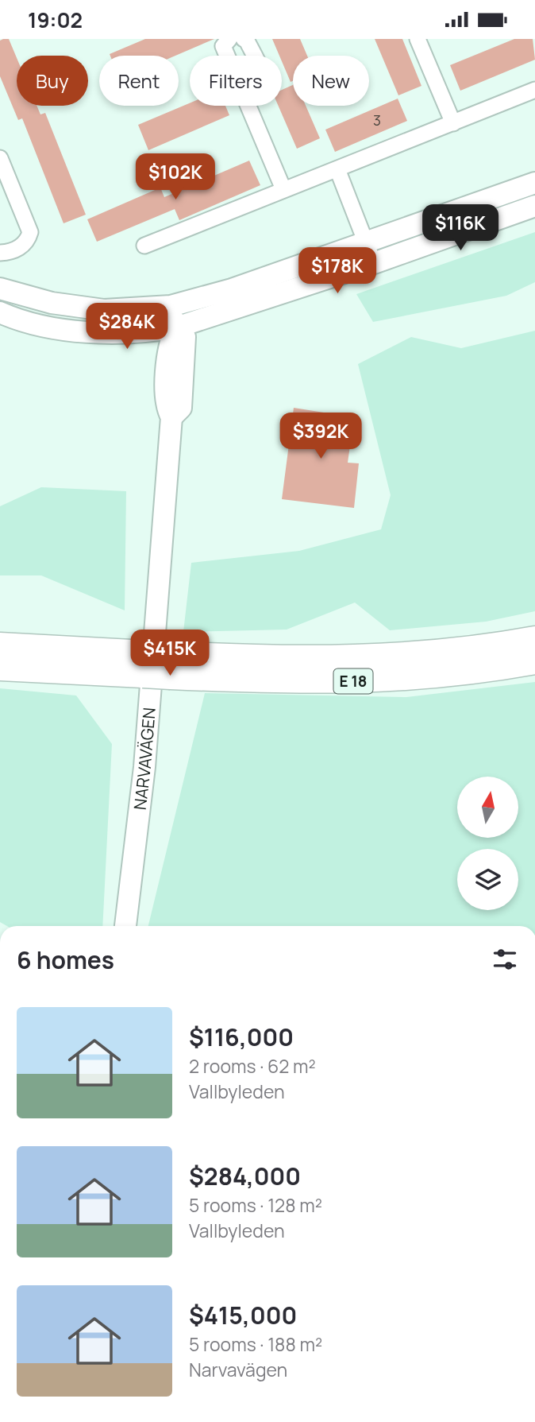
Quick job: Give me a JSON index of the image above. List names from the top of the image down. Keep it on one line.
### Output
{"streets":{"highway":["E 18"],"main road":["NARVAVÄGEN"]},"house_numbers":["3"],"north":"top","page":{"status":"19:02","chip":["Buy","Rent","Filters","New"],"price":["$102K","$116K","$178K","$284K","$392K","$415K"],"heading":"6 homes","list":[{"name":"$116,000","note":"2 rooms · 62 m² · Vallbyleden"},{"name":"$284,000","note":"5 rooms · 128 m² · Vallbyleden"},{"name":"$415,000","note":"5 rooms · 188 m² · Narvavägen"}]}}
